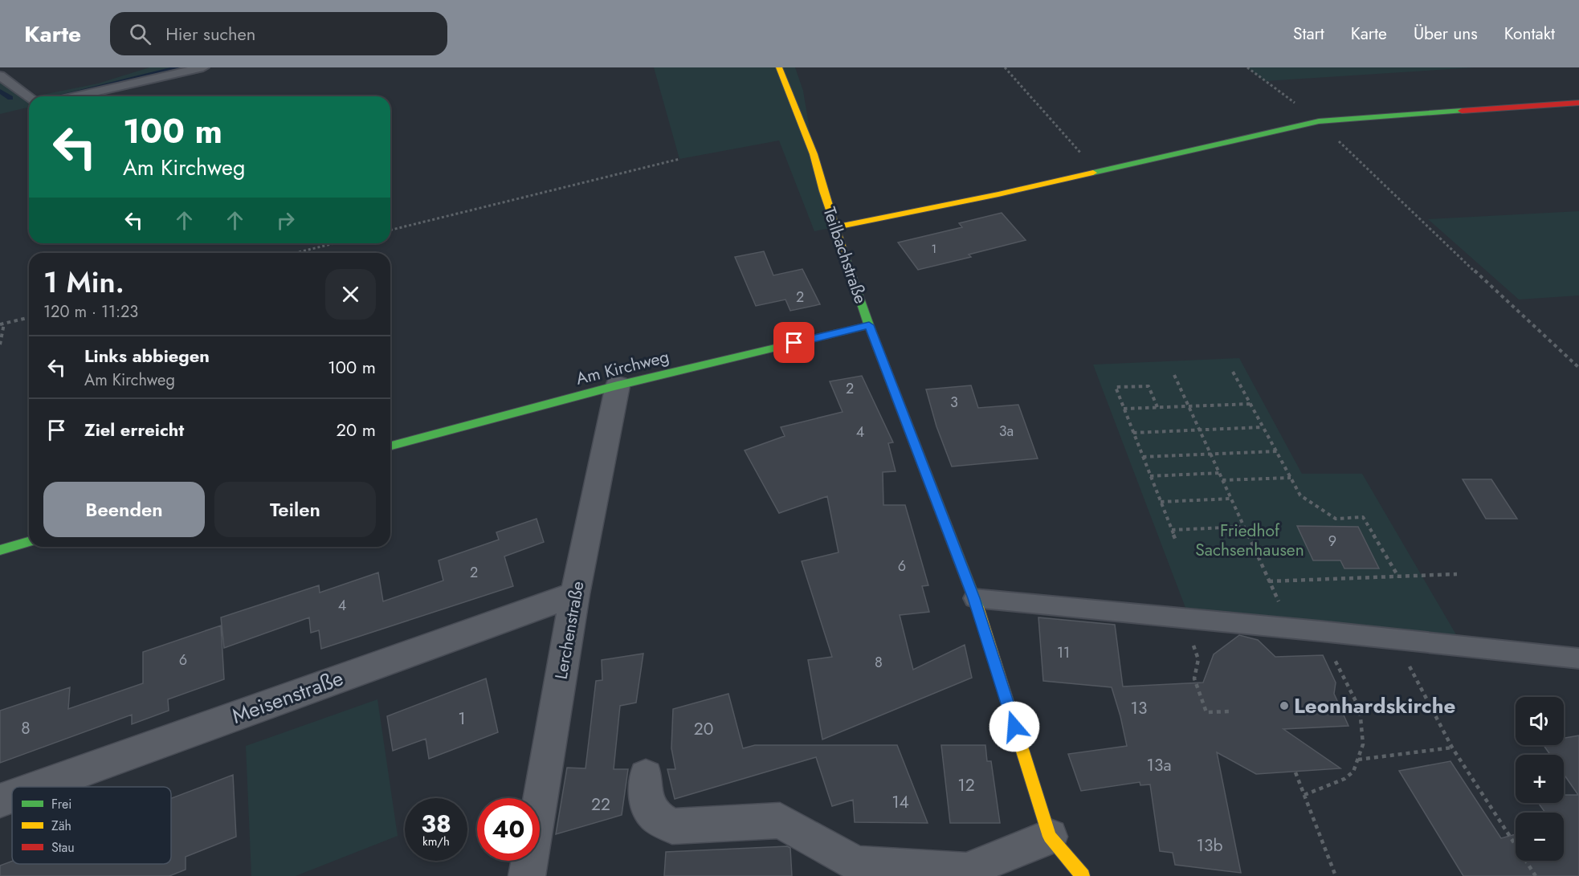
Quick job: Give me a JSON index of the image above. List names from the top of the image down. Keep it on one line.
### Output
{"streets":{"street":["Teilbachstraße","Am Kirchweg","Lerchenstraße","Meisenstraße"]},"crossings":[["Teilbachstraße","Am Kirchweg"],["Am Kirchweg","Lerchenstraße"],["Lerchenstraße","Meisenstraße"]],"parks":["Friedhof Sachsenhausen"],"places":["Leonhardskirche"],"house_numbers":["1","2","2","3","3a","4","9","6","2","4","11","6","8","13","1","8","20","13a","12","14","22","13b"],"legend":["Frei","Zäh","Stau"],"page":{"header":"Karte","search":"Hier suchen","nav":["Start","Karte","Über uns","Kontakt"],"turn":["100 m","Am Kirchweg"],"heading":["1 Min.","120 m · 11:23"],"list":[{"name":"Links abbiegen","note":"Am Kirchweg","value":"100 m"},{"name":"Ziel erreicht","value":"20 m"}],"buttons":["Beenden","Teilen"],"map_buttons":["+","−"],"speed":"38 km/h","limit":"40"}}
